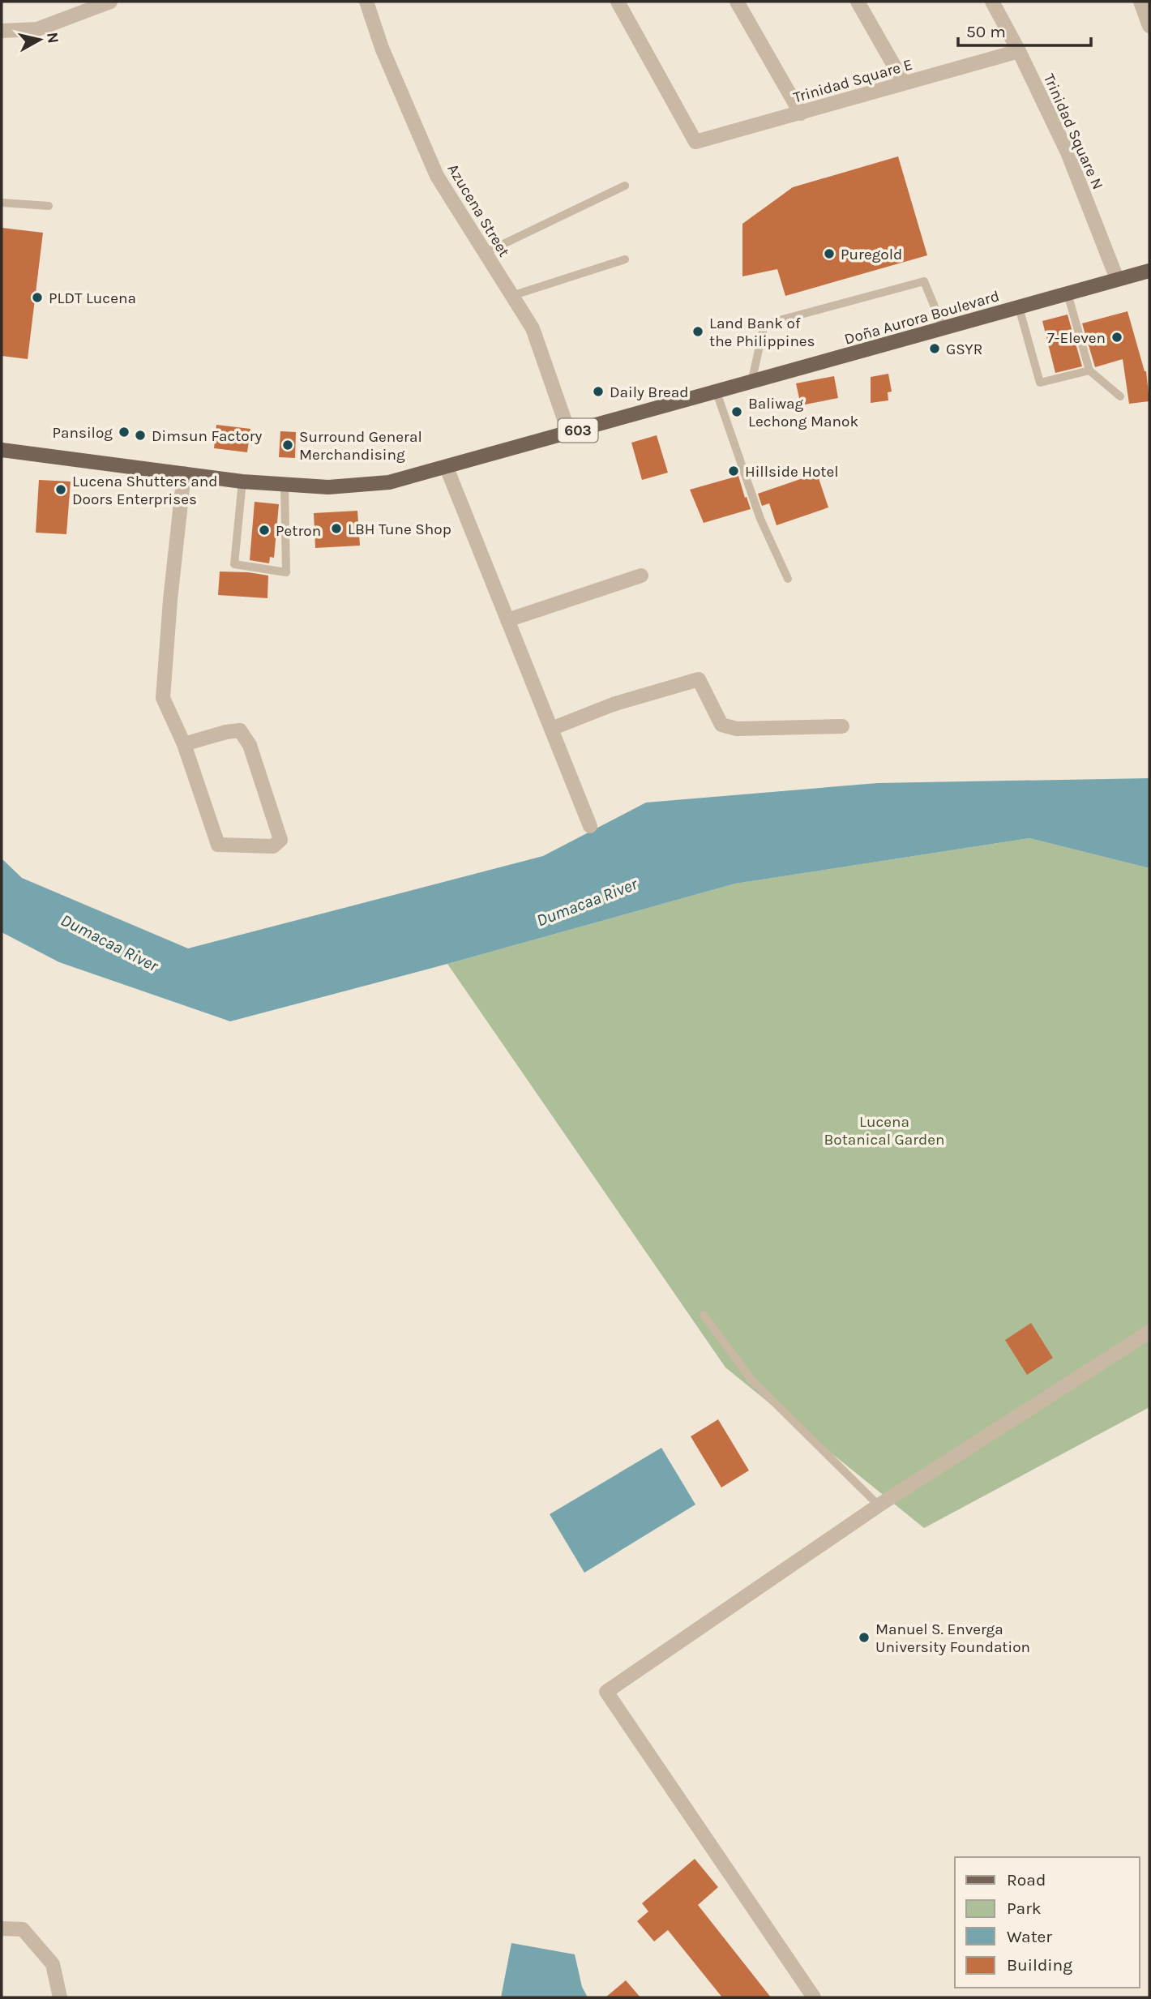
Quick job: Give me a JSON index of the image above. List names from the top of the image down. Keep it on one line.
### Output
{"streets":{"main road":["Doña Aurora Boulevard","603"],"street":["Trinidad Square E","Trinidad Square N","Azucena Street"]},"crossings":[["Trinidad Square E","Trinidad Square N"],["Trinidad Square N","Doña Aurora Boulevard"],["Azucena Street","Doña Aurora Boulevard"]],"water":["Dumacaa River"],"parks":["Lucena Botanical Garden"],"places":["Puregold","PLDT Lucena","Land Bank of the Philippines","7-Eleven","GSYR","Daily Bread","Baliwag Lechong Manok","Pansilog","Dimsun Factory","Surround General Merchandising","Hillside Hotel","Lucena Shutters and Doors Enterprises","LBH Tune Shop","Petron","Manuel S. Enverga University Foundation"],"legend":["Road","Park","Water","Building"],"scale_bar":"50 m","north":"right"}
